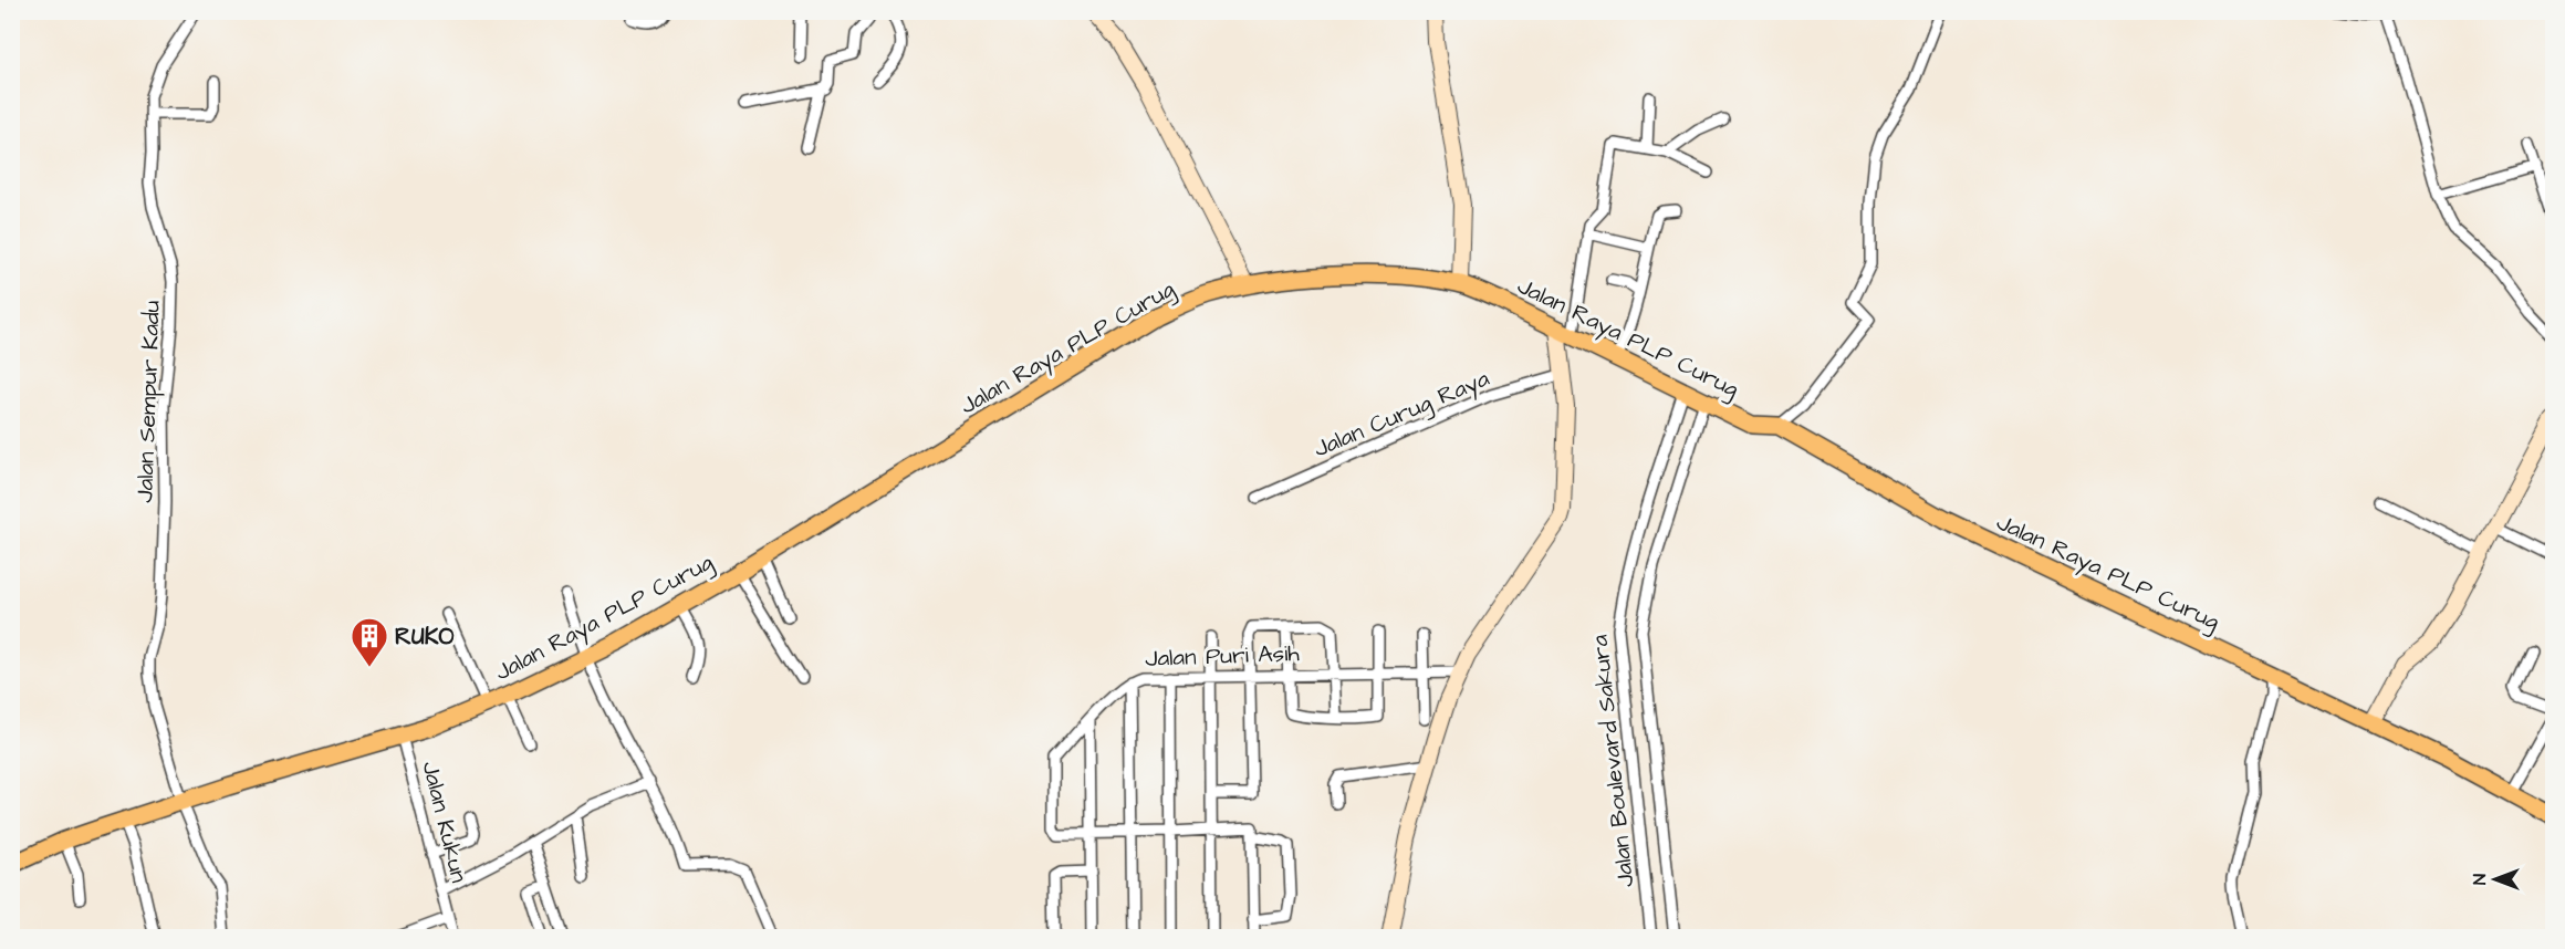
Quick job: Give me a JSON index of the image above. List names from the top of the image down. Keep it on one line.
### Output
{"streets":{"main road":["Jalan Raya PLP Curug"],"street":["Jalan Sempur Kadu","Jalan Curug Raya","Jalan Puri Asih","Jalan Boulevard Sakura","Jalan Kukun"]},"crossings":[["Jalan Raya PLP Curug","Jalan Sempur Kadu"],["Jalan Raya PLP Curug","Jalan Boulevard Sakura"],["Jalan Raya PLP Curug","Jalan Kukun"]],"places":{"building":["RUKO"]},"north":"left"}
